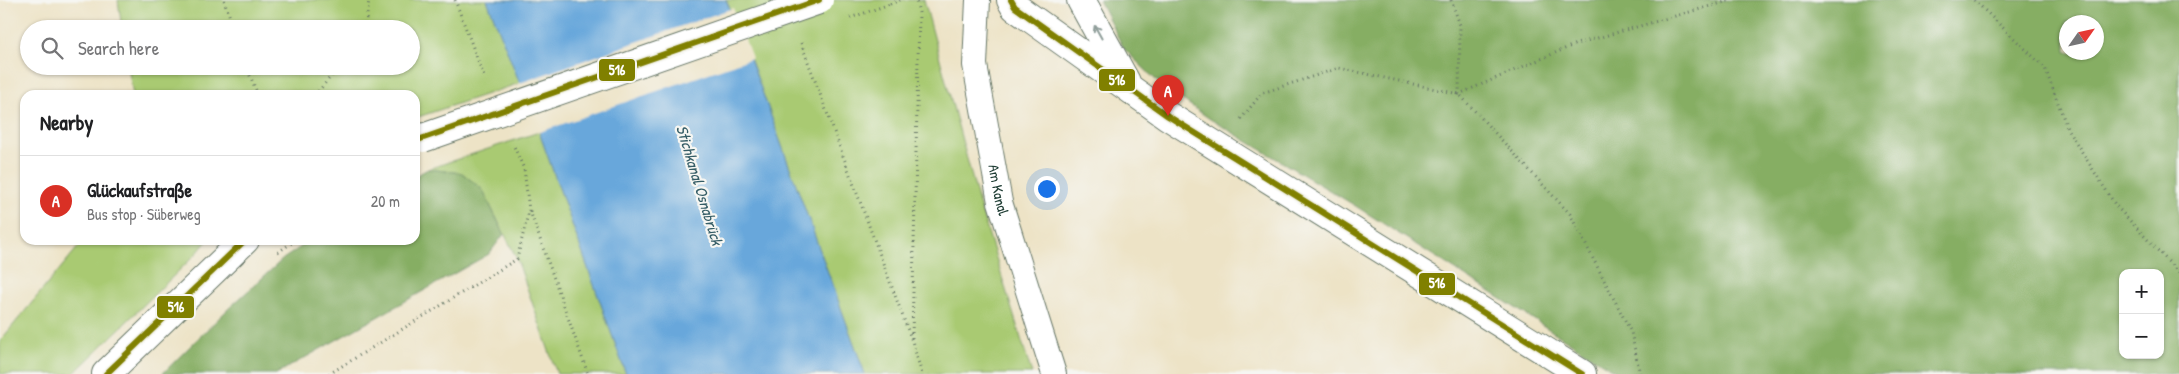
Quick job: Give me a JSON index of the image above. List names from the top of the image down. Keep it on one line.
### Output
{"streets":{"lane":["Am Kanal"]},"water":["Stichkanal Osnabrück"],"lines":["transit line 516"],"north":"top right","page":{"search":"Search here","pins":"A","heading":"Nearby","list":[{"mark":"A","name":"Glückaufstraße","note":"Bus stop · Süberweg","value":"20 m"}],"map_buttons":["+","−"]}}
